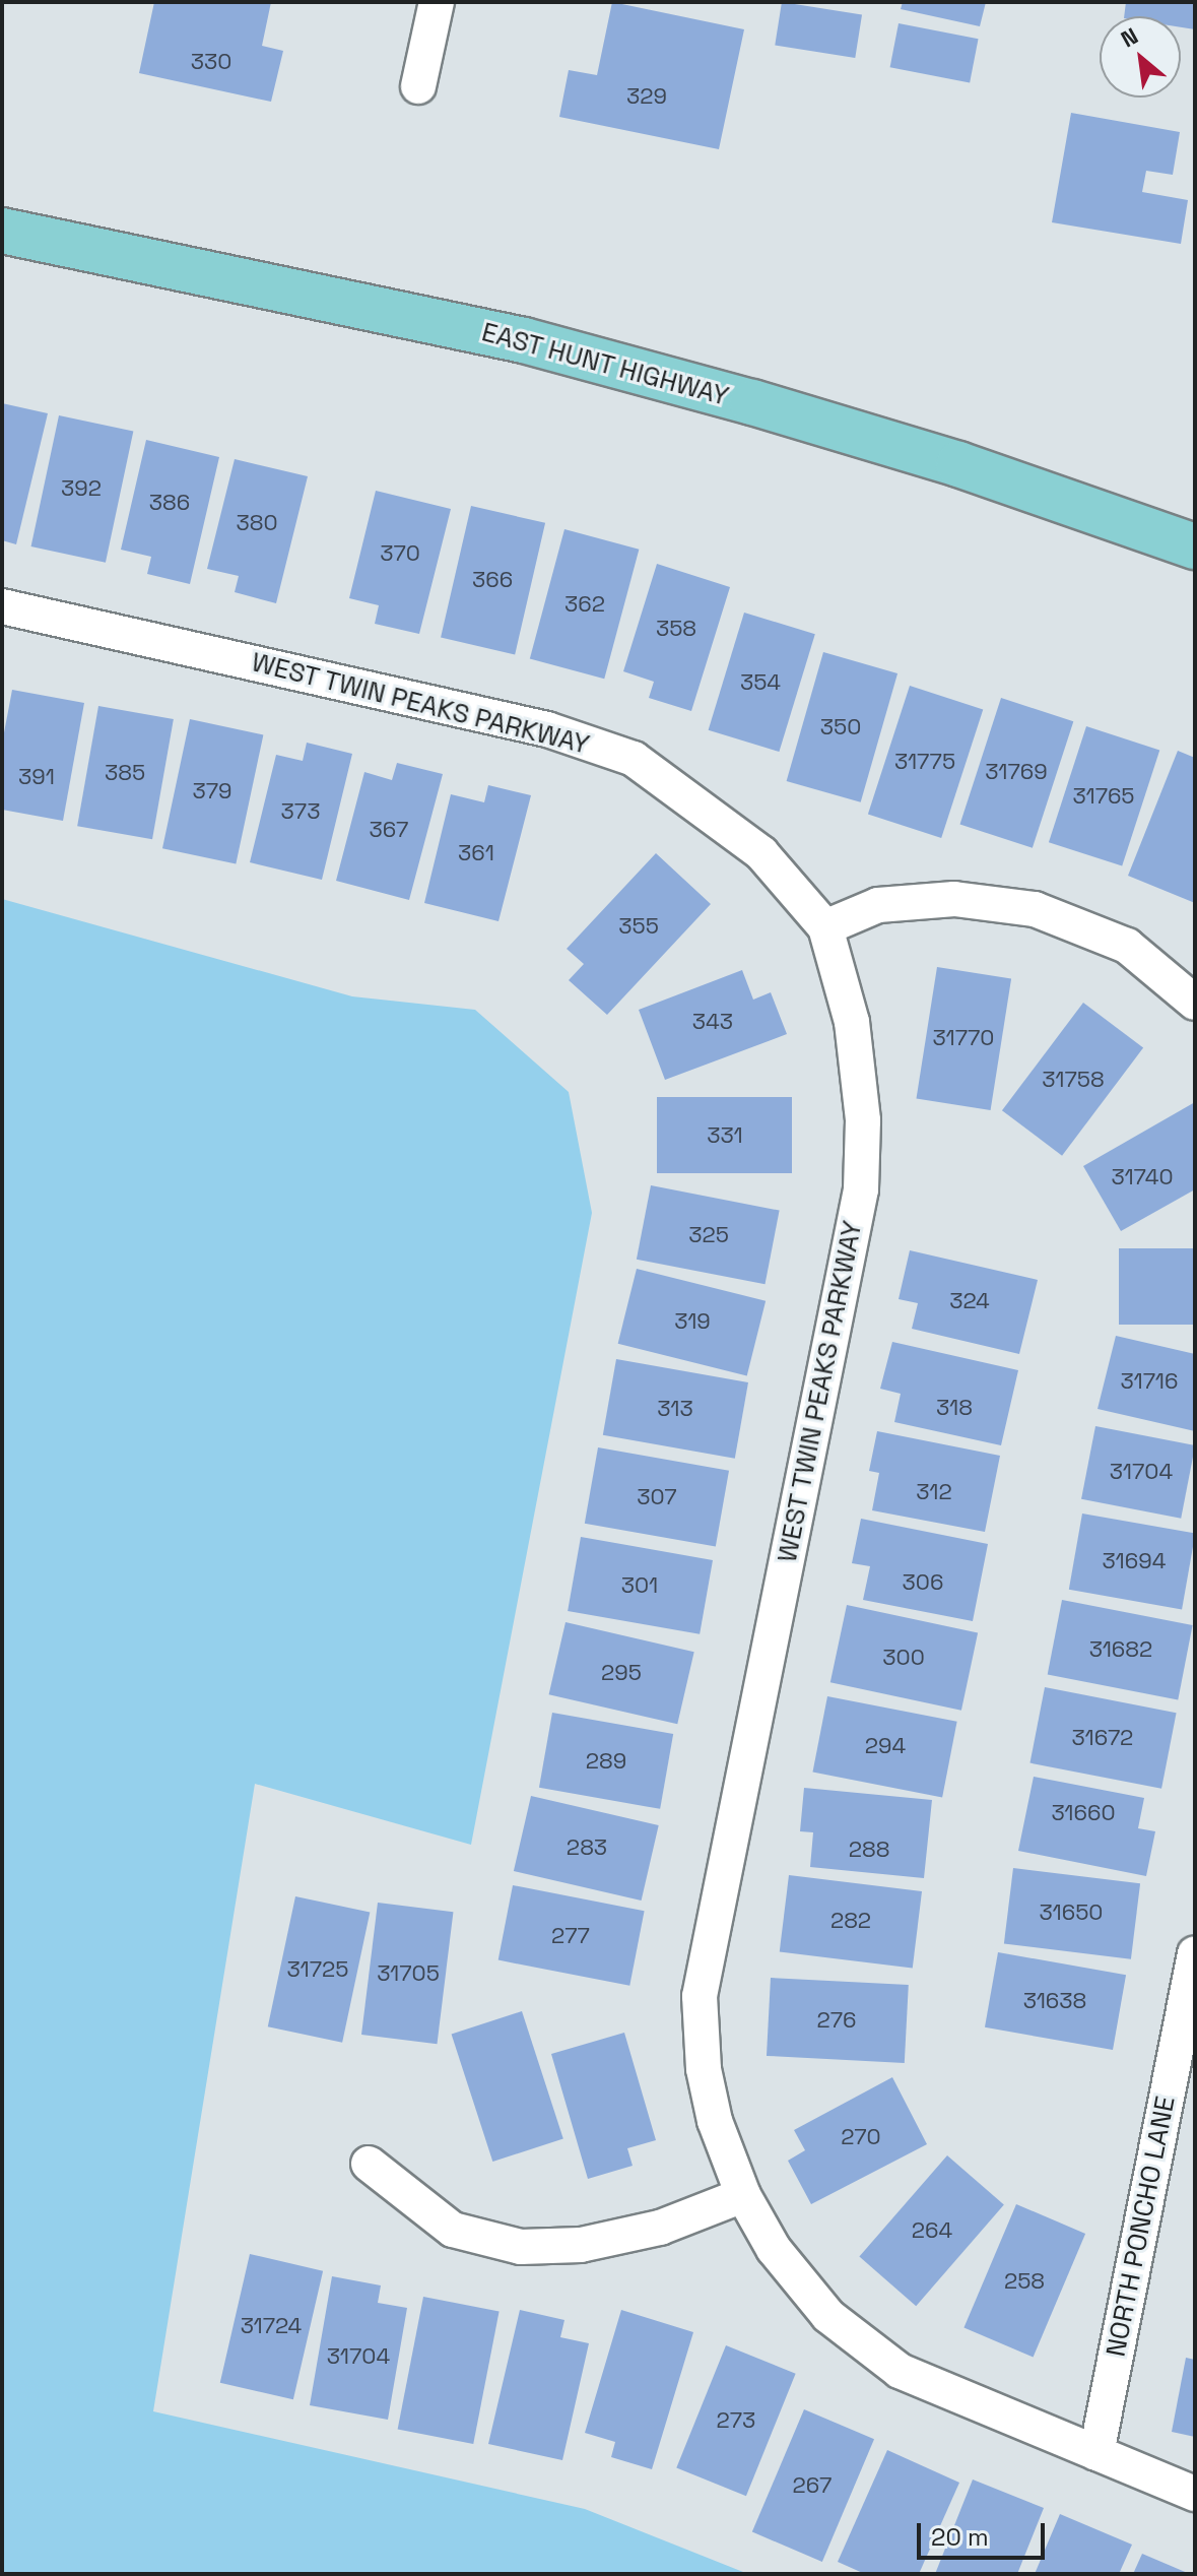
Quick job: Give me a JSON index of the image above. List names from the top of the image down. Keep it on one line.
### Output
{"streets":{"main road":["EAST HUNT HIGHWAY"],"street":["WEST TWIN PEAKS PARKWAY","NORTH PONCHO LANE"]},"crossings":[["WEST TWIN PEAKS PARKWAY","NORTH PONCHO LANE"]],"house_numbers":["330","329","392","386","380","370","366","362","358","354","350","31775","31769","385","391","379","31765","373","367","361","355","343","31770","31758","331","31740","325","324","319","31716","318","313","31704","312","307","31694","306","301","31682","300","295","31672","294","289","31660","283","288","31650","282","277","31725","31705","31638","276","270","264","258","31724","31704","273","267"],"scale_bar":"20 m","north":"top left"}
